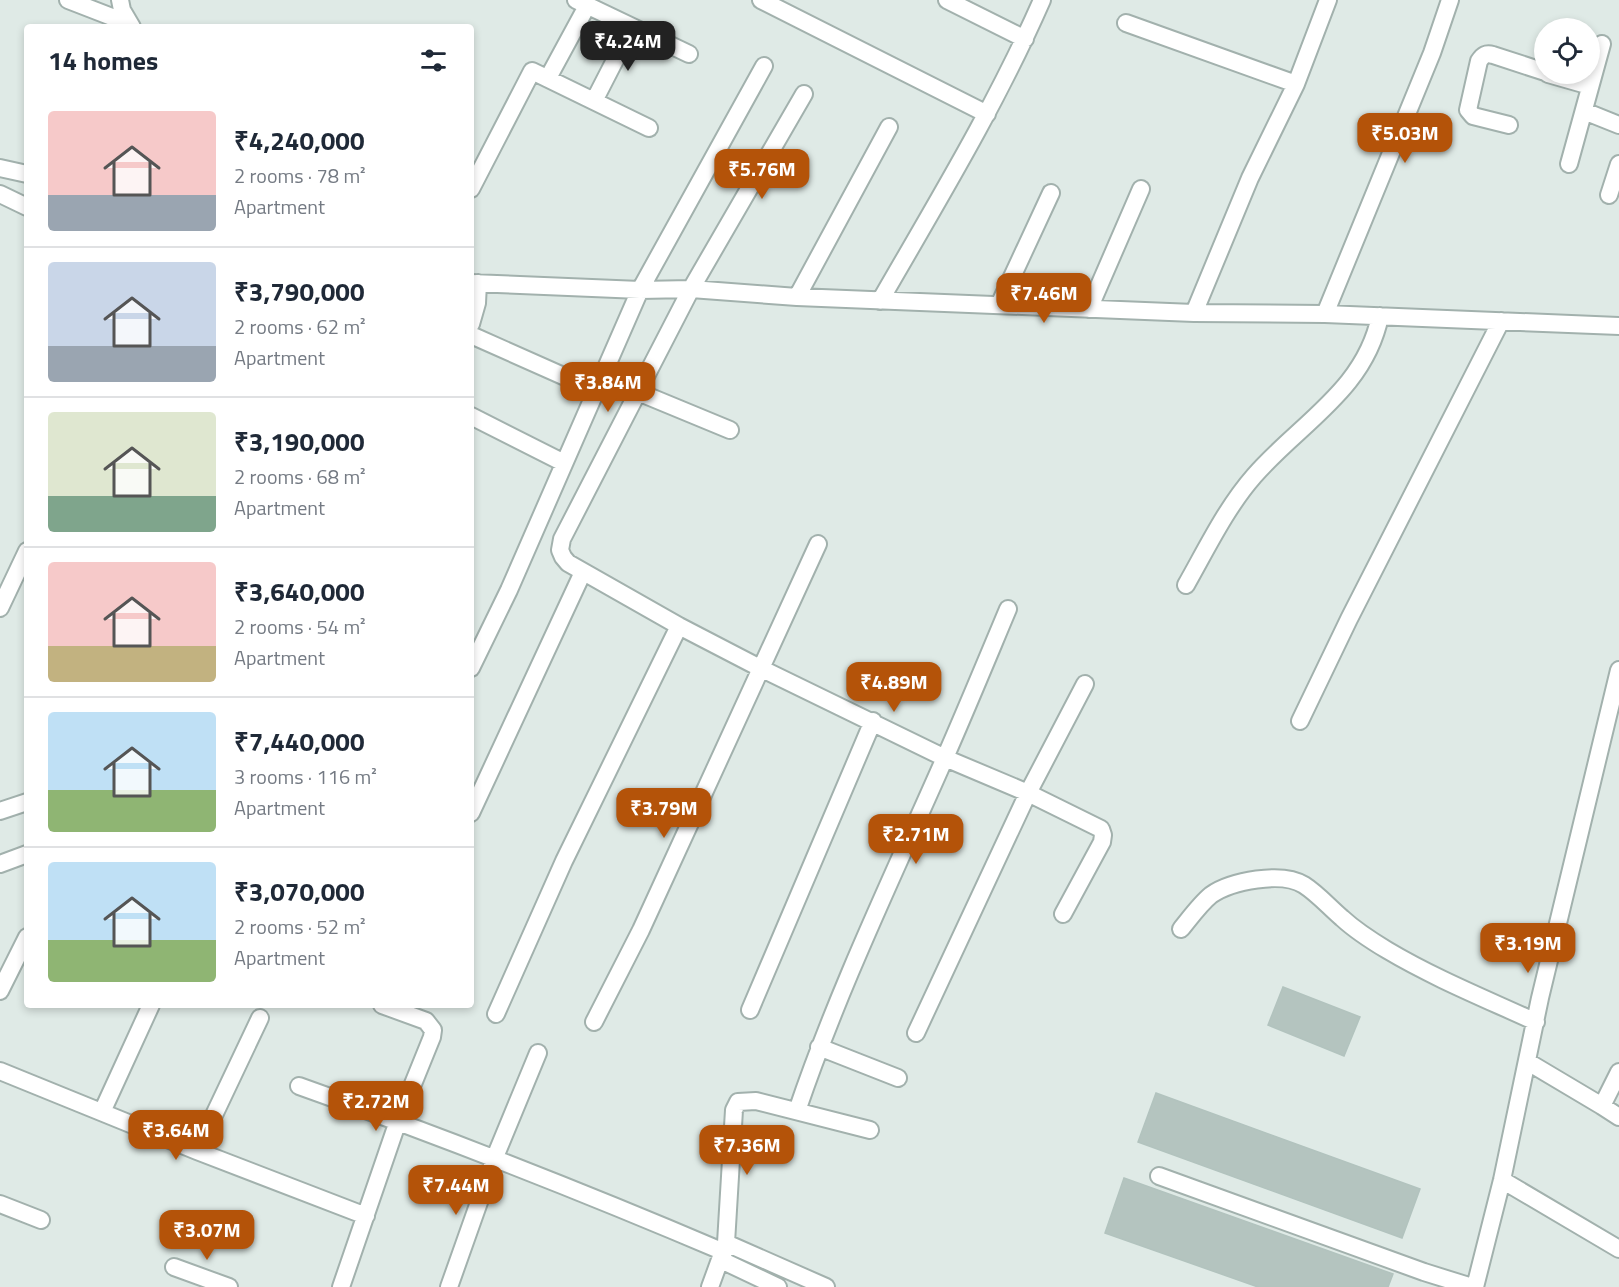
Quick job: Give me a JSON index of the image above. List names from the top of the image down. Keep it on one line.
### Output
{"page":{"price":["₹4.24M","₹5.03M","₹5.76M","₹7.46M","₹3.84M","₹4.89M","₹3.79M","₹2.71M","₹3.19M","₹2.72M","₹3.64M","₹7.36M","₹7.44M","₹3.07M"],"heading":"14 homes","list":[{"name":"₹4,240,000","note":"2 rooms · 78 m² · Apartment"},{"name":"₹3,790,000","note":"2 rooms · 62 m² · Apartment"},{"name":"₹3,190,000","note":"2 rooms · 68 m² · Apartment"},{"name":"₹3,640,000","note":"2 rooms · 54 m² · Apartment"},{"name":"₹7,440,000","note":"3 rooms · 116 m² · Apartment"},{"name":"₹3,070,000","note":"2 rooms · 52 m² · Apartment"}]}}
